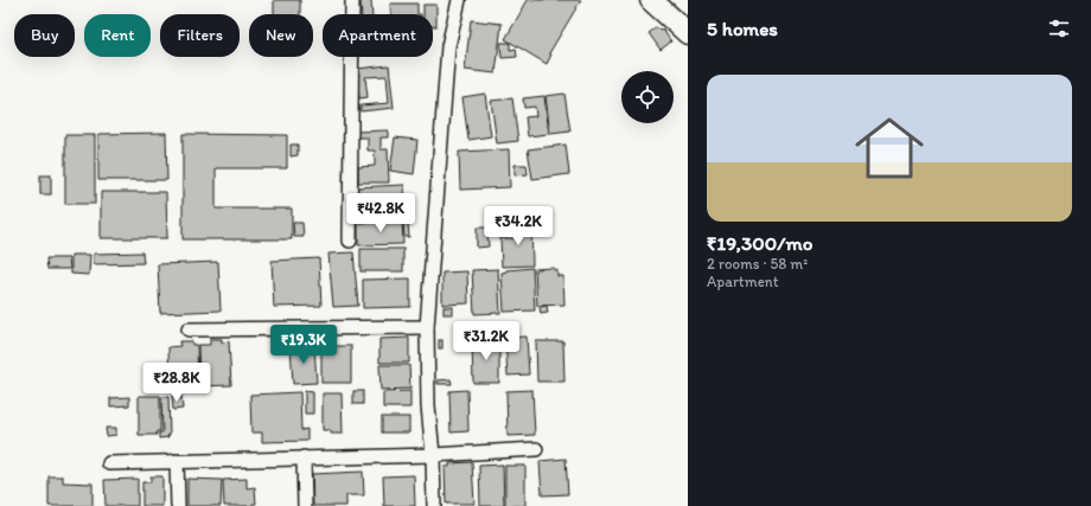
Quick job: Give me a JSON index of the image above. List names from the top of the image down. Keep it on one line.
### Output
{"page":{"heading":"5 homes","chip":["Buy","Rent","Filters","New","Apartment"],"list":[{"name":"₹19,300/mo","note":"2 rooms · 58 m² · Apartment"}],"price":["₹42.8K","₹34.2K","₹31.2K","₹19.3K","₹28.8K"]}}
